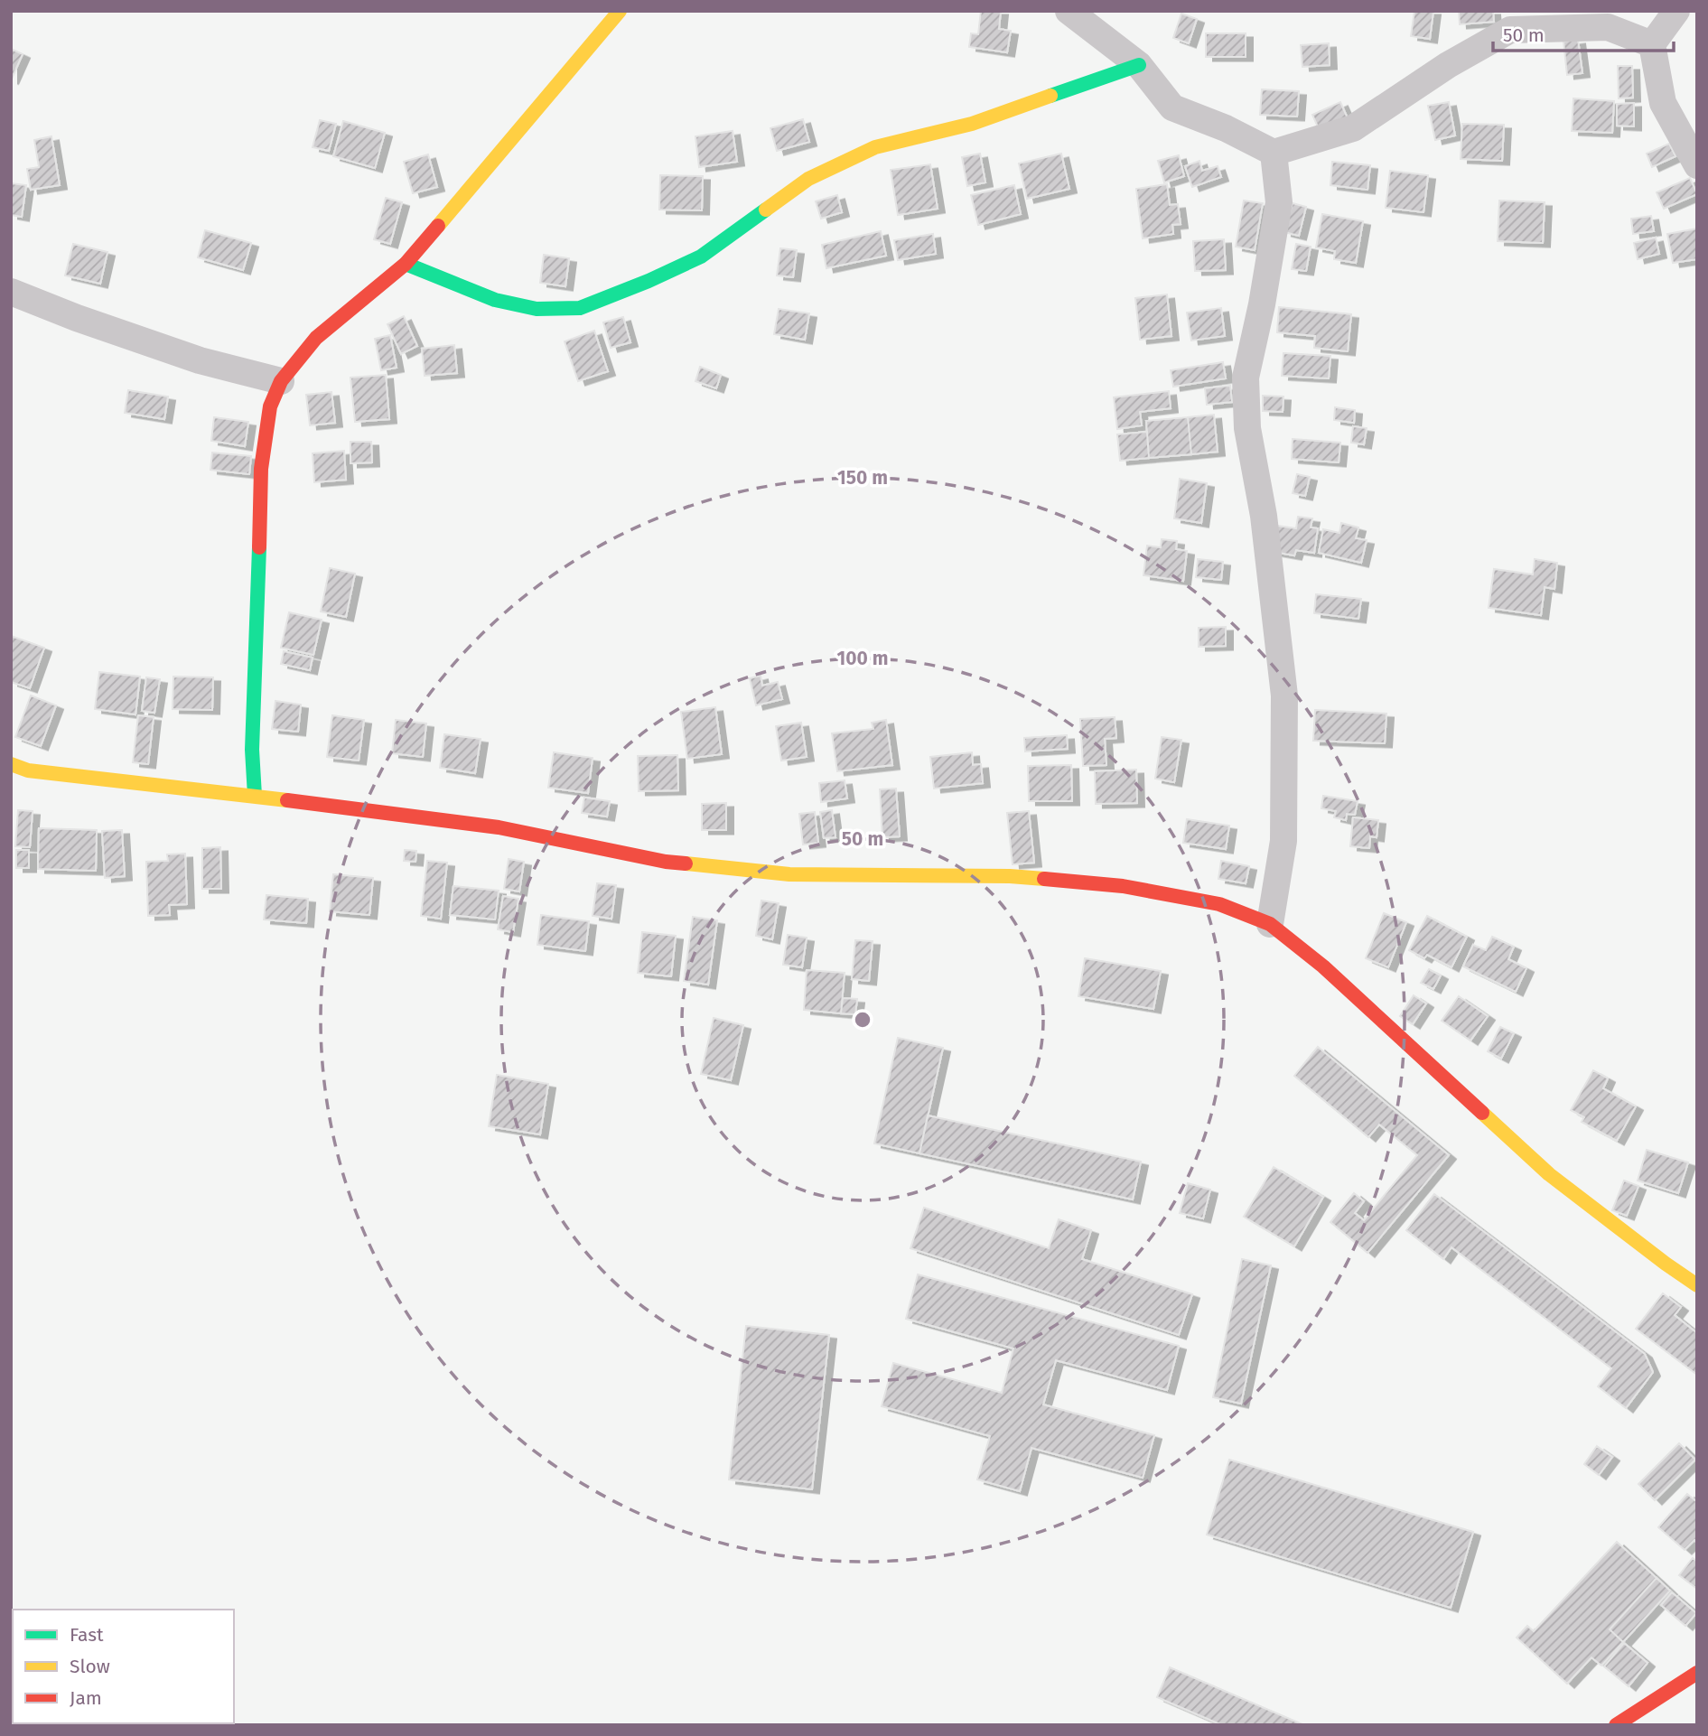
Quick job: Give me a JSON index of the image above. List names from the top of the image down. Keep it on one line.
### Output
{"legend":["Fast","Slow","Jam"],"scale_bar":"50 m","rings":["150 m","100 m","50 m"]}
